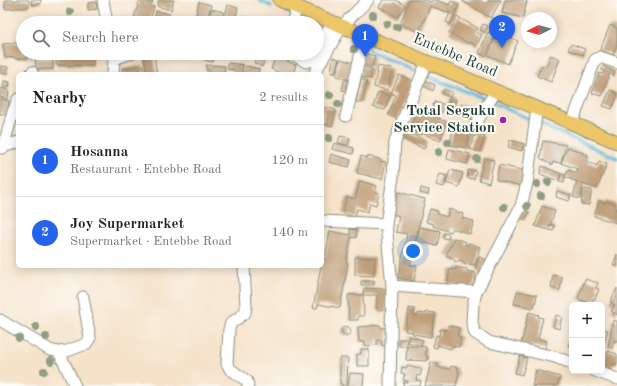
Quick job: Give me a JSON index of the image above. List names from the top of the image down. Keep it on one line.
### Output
{"streets":{"main road":["Entebbe Road"]},"places":["Total Seguku Service Station"],"north":"left","page":{"pins":["2","1"],"search":"Search here","heading":["Nearby","2 results"],"list":[{"mark":"1","name":"Hosanna","note":"Restaurant · Entebbe Road","value":"120 m"},{"mark":"2","name":"Joy Supermarket","note":"Supermarket · Entebbe Road","value":"140 m"}],"map_buttons":["+","−"]}}
